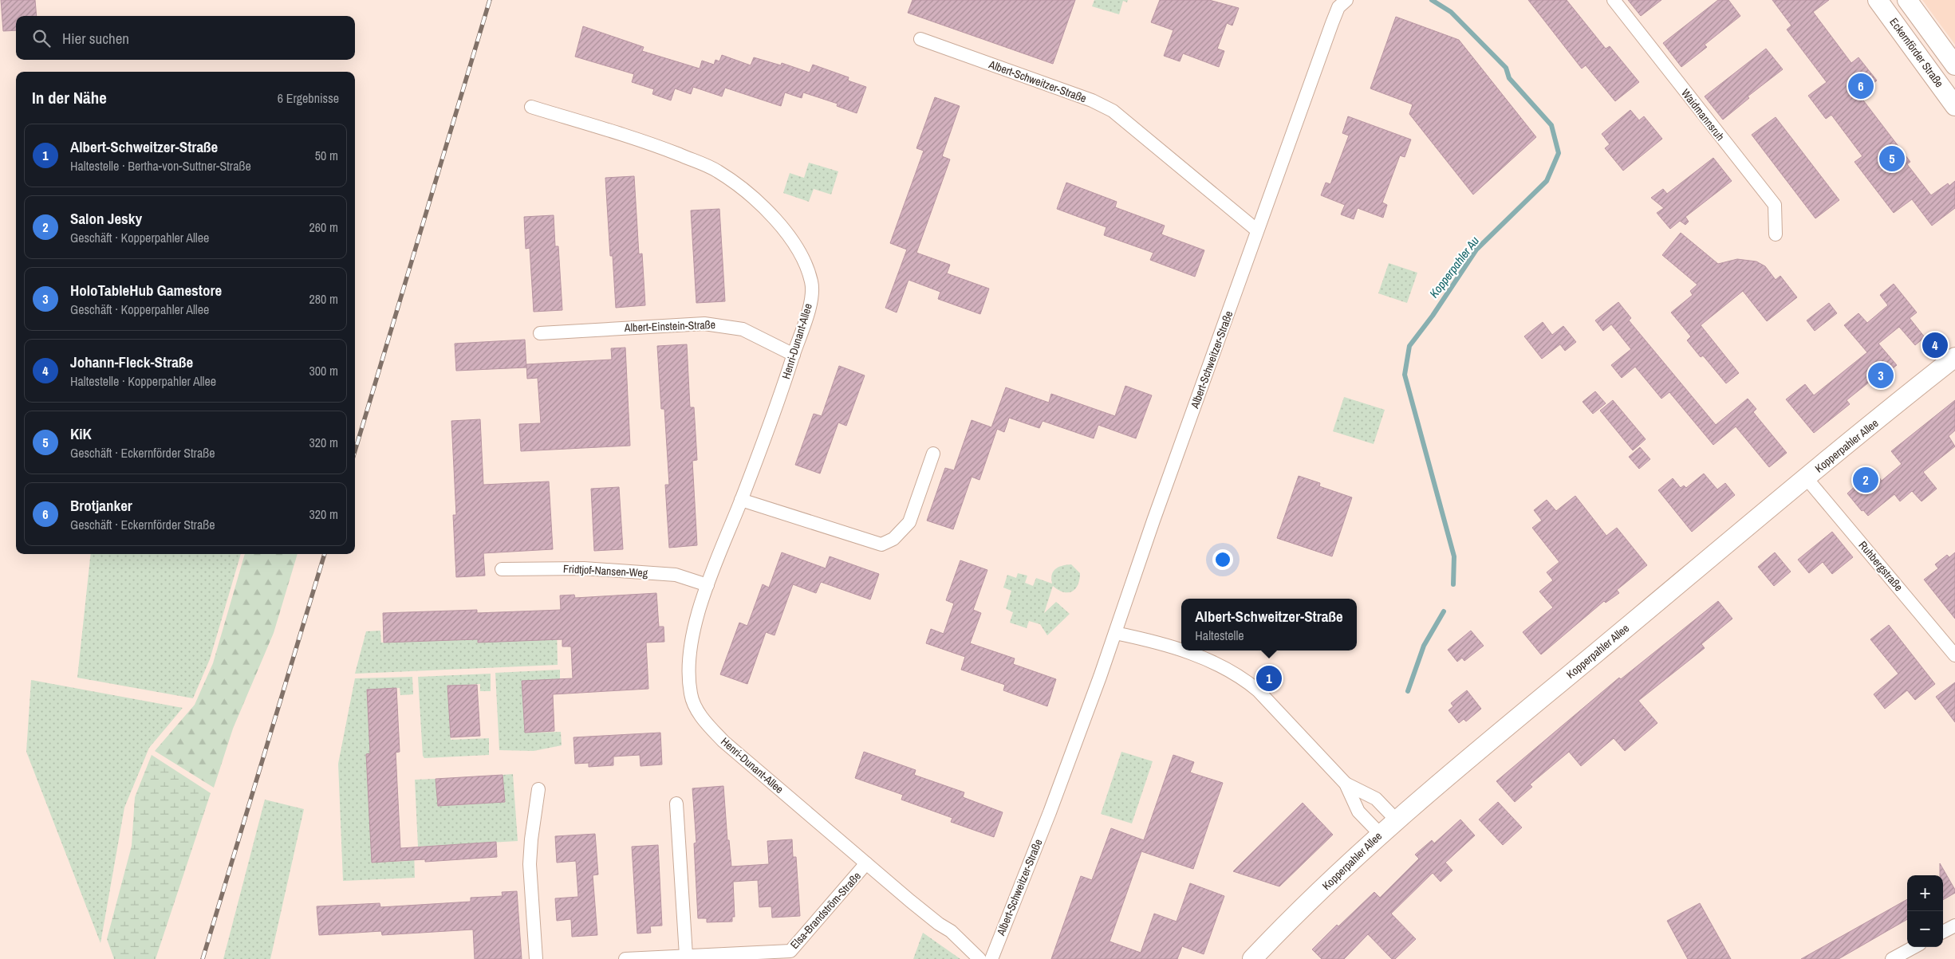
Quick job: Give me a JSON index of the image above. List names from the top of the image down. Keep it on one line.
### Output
{"streets":{"street":["Eckernförder Straße","Albert-Schweitzer-Straße","Waidmannsruh","Albert-Einstein-Straße","Henri-Dunant-Allee","Kopperpahler Allee","Ruhbergstraße","Fridtjof-Nansen-Weg","Elsa-Brandström-Straße"]},"crossings":[["Albert-Einstein-Straße","Henri-Dunant-Allee"],["Henri-Dunant-Allee","Fridtjof-Nansen-Weg"],["Henri-Dunant-Allee","Elsa-Brandström-Straße"],["Kopperpahler Allee","Ruhbergstraße"]],"water":["Kopperpahler Au"],"page":{"search":"Hier suchen","pins":["6","5","4","3","2","1"],"heading":["In der Nähe","6 Ergebnisse"],"list":[{"mark":"1","name":"Albert-Schweitzer-Straße","note":"Haltestelle · Bertha-von-Suttner-Straße","value":"50 m"},{"mark":"2","name":"Salon Jesky","note":"Geschäft · Kopperpahler Allee","value":"260 m"},{"mark":"3","name":"HoloTableHub Gamestore","note":"Geschäft · Kopperpahler Allee","value":"280 m"},{"mark":"4","name":"Johann-Fleck-Straße","note":"Haltestelle · Kopperpahler Allee","value":"300 m"},{"mark":"5","name":"KiK","note":"Geschäft · Eckernförder Straße","value":"320 m"},{"mark":"6","name":"Brotjanker","note":"Geschäft · Eckernförder Straße","value":"320 m"}],"popup":["Albert-Schweitzer-Straße","Haltestelle"],"map_buttons":["+","−"]}}
